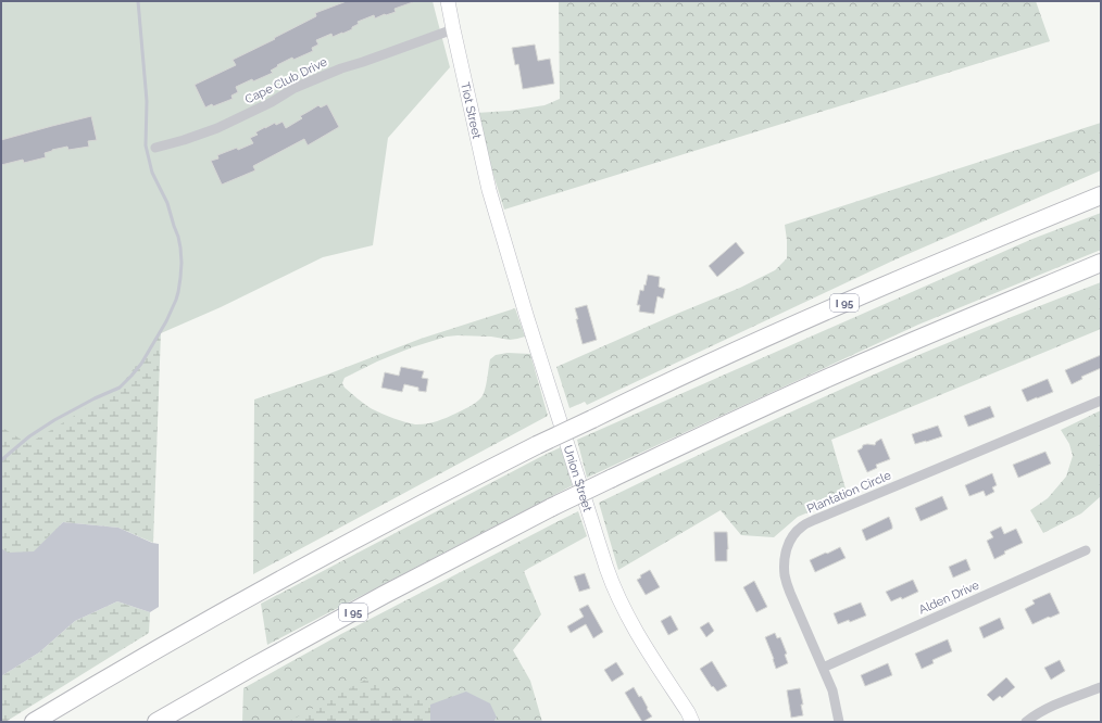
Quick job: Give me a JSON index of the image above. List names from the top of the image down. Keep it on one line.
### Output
{"streets":{"highway":["I 95"],"main road":["Tiot Street","Union Street"],"street":["Cape Club Drive","Plantation Circle","Alden Drive"]},"crossings":[["Cape Club Drive","Tiot Street"],["Tiot Street","Union Street"],["Plantation Circle","Alden Drive"]]}
